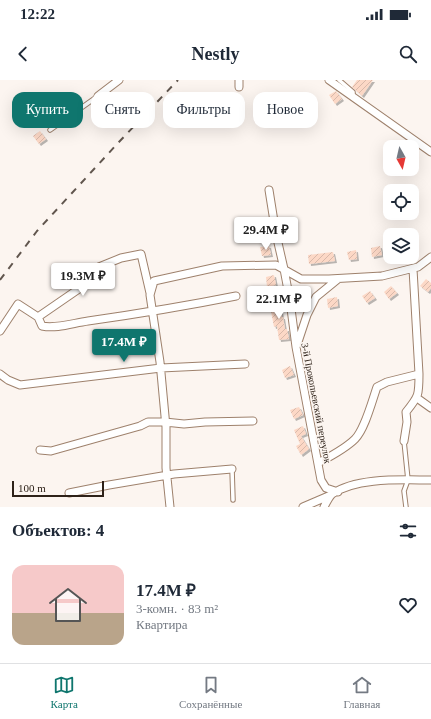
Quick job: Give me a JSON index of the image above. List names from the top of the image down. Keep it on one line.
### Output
{"streets":{"street":["3-й Прокопьевский переулок"]},"scale_bar":"100 m","north":"bottom","page":{"status":"12:22","header":"Nestly","chip":["Купить","Снять","Фильтры","Новое"],"price":["29.4M ₽","19.3M ₽","22.1M ₽","17.4M ₽"],"scale":"100 m","heading":"Объектов: 4","list":[{"name":"17.4M ₽","note":"3-комн. · 83 m² · Квартира"}],"tabs":["Карта","Сохранённые","Главная"]}}
